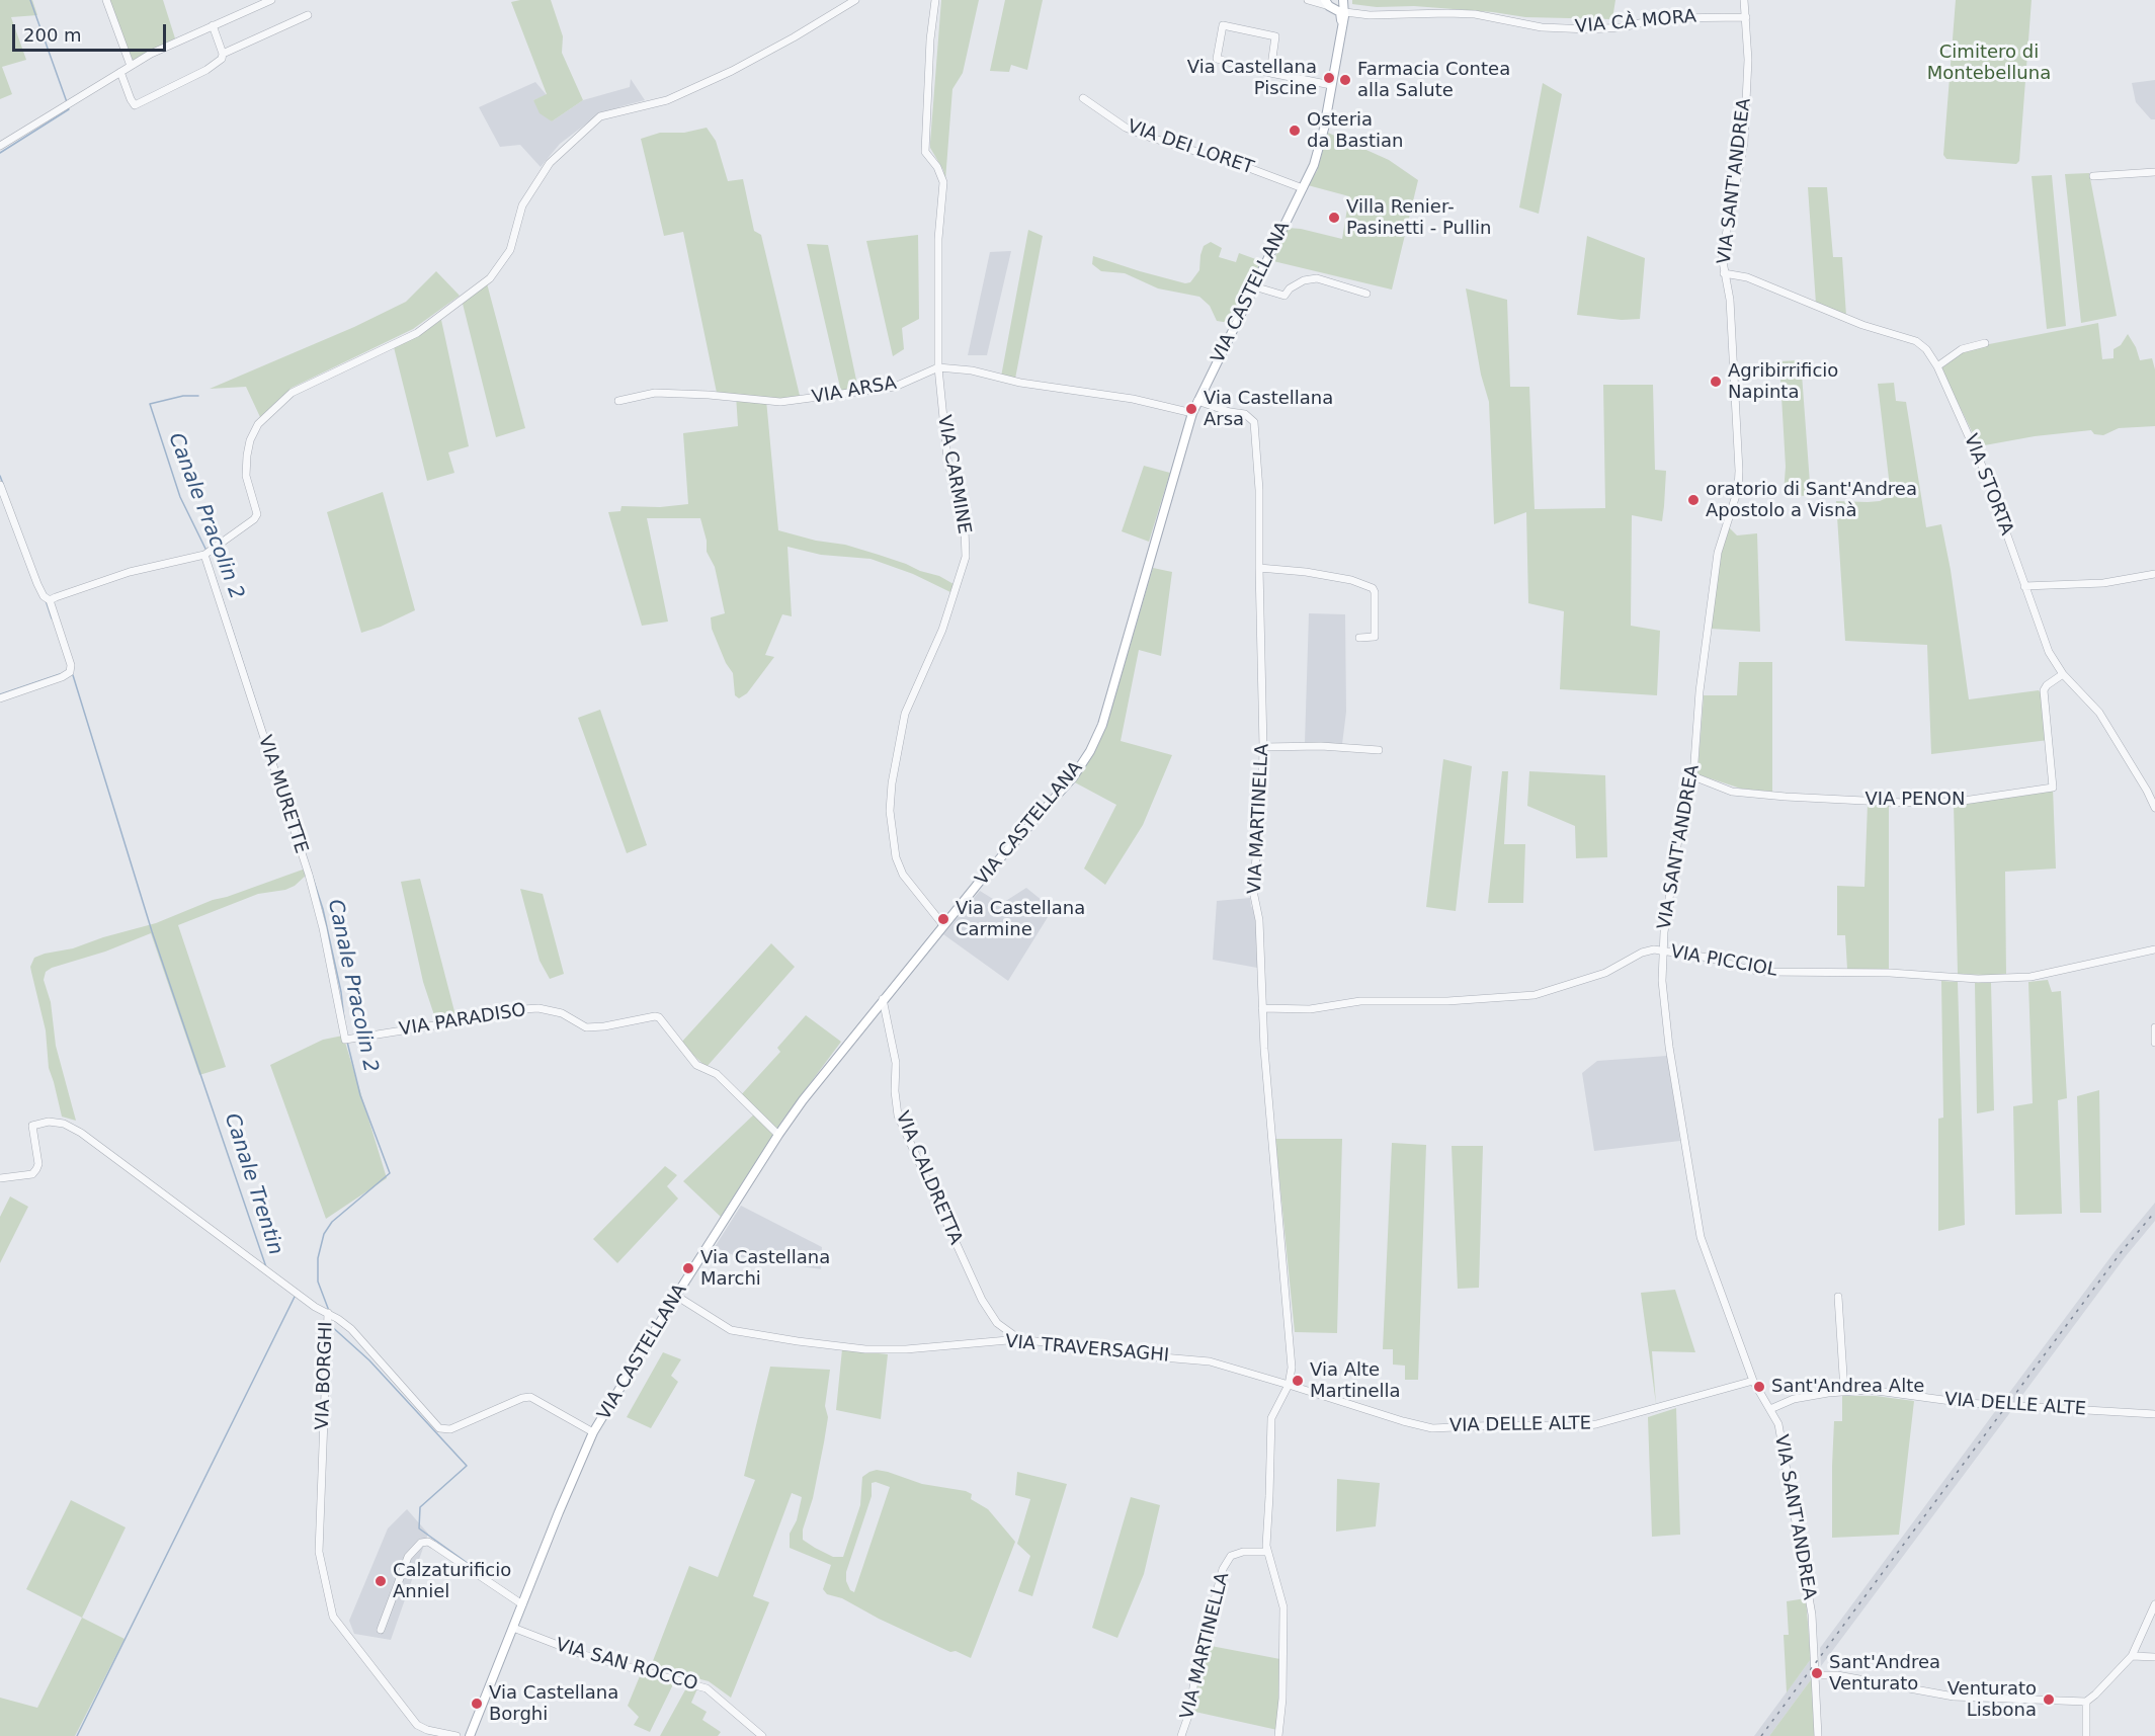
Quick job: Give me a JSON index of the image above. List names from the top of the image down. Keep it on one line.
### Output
{"streets":{"main road":["VIA CASTELLANA"],"street":["VIA CÀ MORA","VIA DEI LORET","VIA SANT'ANDREA","VIA ARSA","VIA CARMINE","VIA STORTA","VIA MURETTE","VIA PENON","VIA MARTINELLA","VIA PICCIOL","VIA PARADISO","VIA CALDRETTA","VIA TRAVERSAGHI","VIA BORGHI","VIA DELLE ALTE","VIA SAN ROCCO"]},"crossings":[["VIA CÀ MORA","VIA SANT'ANDREA"],["VIA CÀ MORA","VIA CASTELLANA"],["VIA DEI LORET","VIA CASTELLANA"],["VIA SANT'ANDREA","VIA STORTA"],["VIA SANT'ANDREA","VIA PENON"],["VIA SANT'ANDREA","VIA PICCIOL"],["VIA SANT'ANDREA","VIA DELLE ALTE"],["VIA CASTELLANA","VIA ARSA"],["VIA CASTELLANA","VIA CARMINE"],["VIA CASTELLANA","VIA MARTINELLA"],["VIA CASTELLANA","VIA PARADISO"],["VIA CASTELLANA","VIA CALDRETTA"],["VIA CASTELLANA","VIA TRAVERSAGHI"],["VIA CASTELLANA","VIA SAN ROCCO"],["VIA ARSA","VIA CARMINE"],["VIA STORTA","VIA PENON"],["VIA MURETTE","VIA PARADISO"],["VIA MARTINELLA","VIA PICCIOL"],["VIA MARTINELLA","VIA TRAVERSAGHI"],["VIA MARTINELLA","VIA DELLE ALTE"],["VIA CALDRETTA","VIA TRAVERSAGHI"],["VIA TRAVERSAGHI","VIA DELLE ALTE"]],"water":["Canale Pracolin 2","Canale Trentin"],"parks":["Cimitero di Montebelluna"],"places":["Via Castellana Piscine","Farmacia Contea alla Salute","Osteria da Bastian","Villa Renier- Pasinetti - Pullin","Agribirrificio Napinta","Via Castellana Arsa","oratorio di Sant'Andrea Apostolo a Visnà","Via Castellana Carmine","Via Castellana Marchi","Via Alte Martinella","Sant'Andrea Alte","Calzaturificio Anniel","Sant'Andrea Venturato","Venturato Lisbona","Via Castellana Borghi"],"scale_bar":"200 m"}
